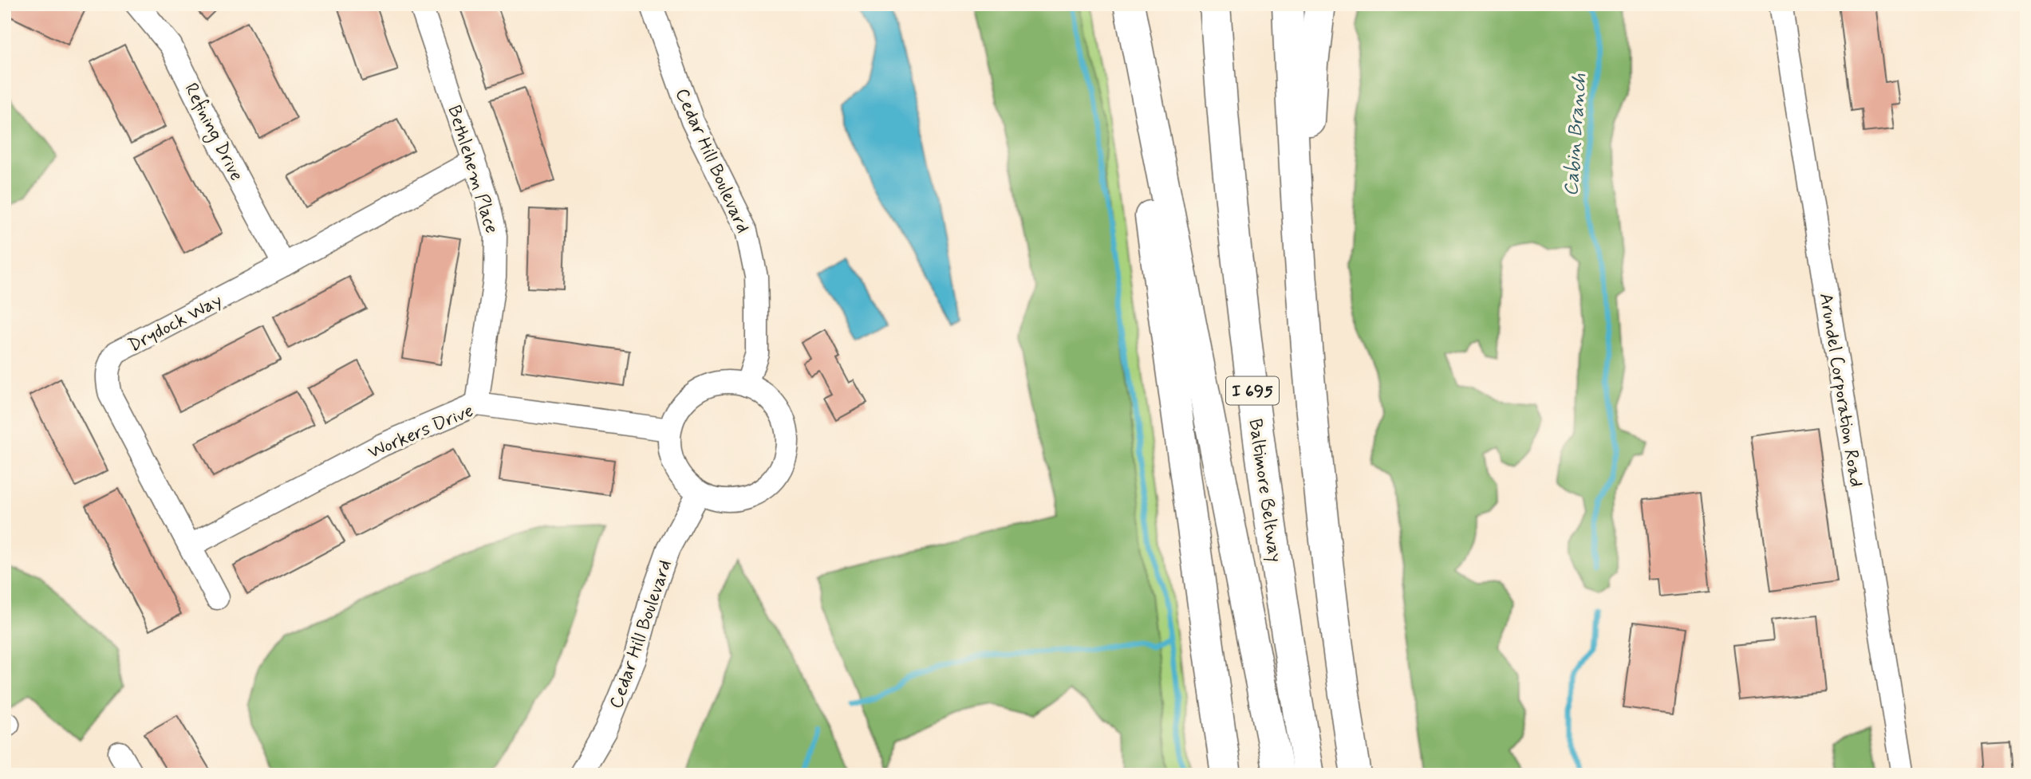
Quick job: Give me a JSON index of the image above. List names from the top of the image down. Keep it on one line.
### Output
{"streets":{"highway":["I 695","Baltimore Beltway"],"street":["Refining Drive","Cedar Hill Boulevard","Bethlehem Place","Drydock Way","Arundel Corporation Road","Workers Drive"]},"crossings":[["Refining Drive","Drydock Way"],["Cedar Hill Boulevard","Workers Drive"],["Bethlehem Place","Drydock Way"],["Bethlehem Place","Workers Drive"],["Drydock Way","Workers Drive"]],"water":["Cabin Branch"]}
